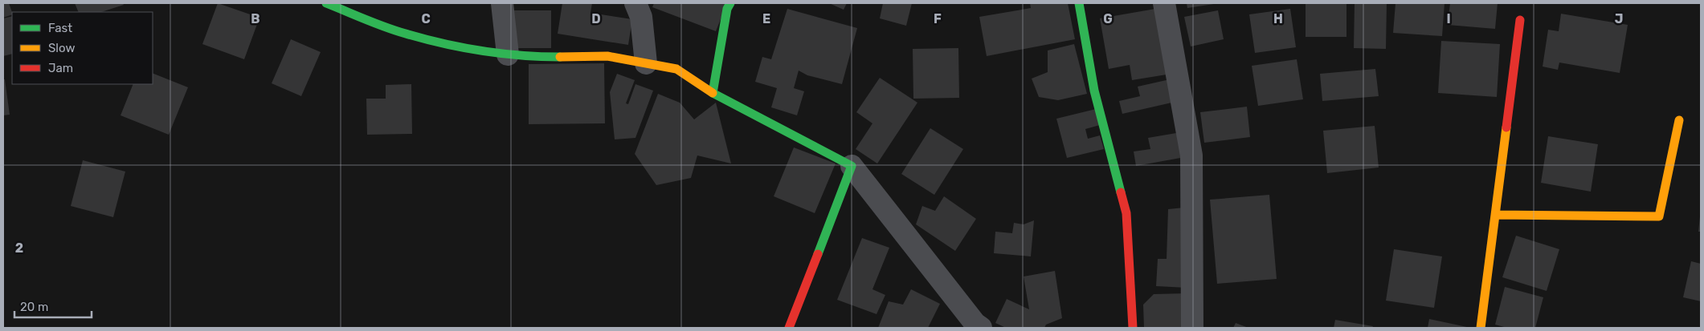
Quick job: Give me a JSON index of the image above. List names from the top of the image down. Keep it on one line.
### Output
{"legend":["Fast","Slow","Jam"],"scale_bar":"20 m","grid":{"columns":["B","C","D","E","F","G","H","I","J"],"rows":["2"]}}
